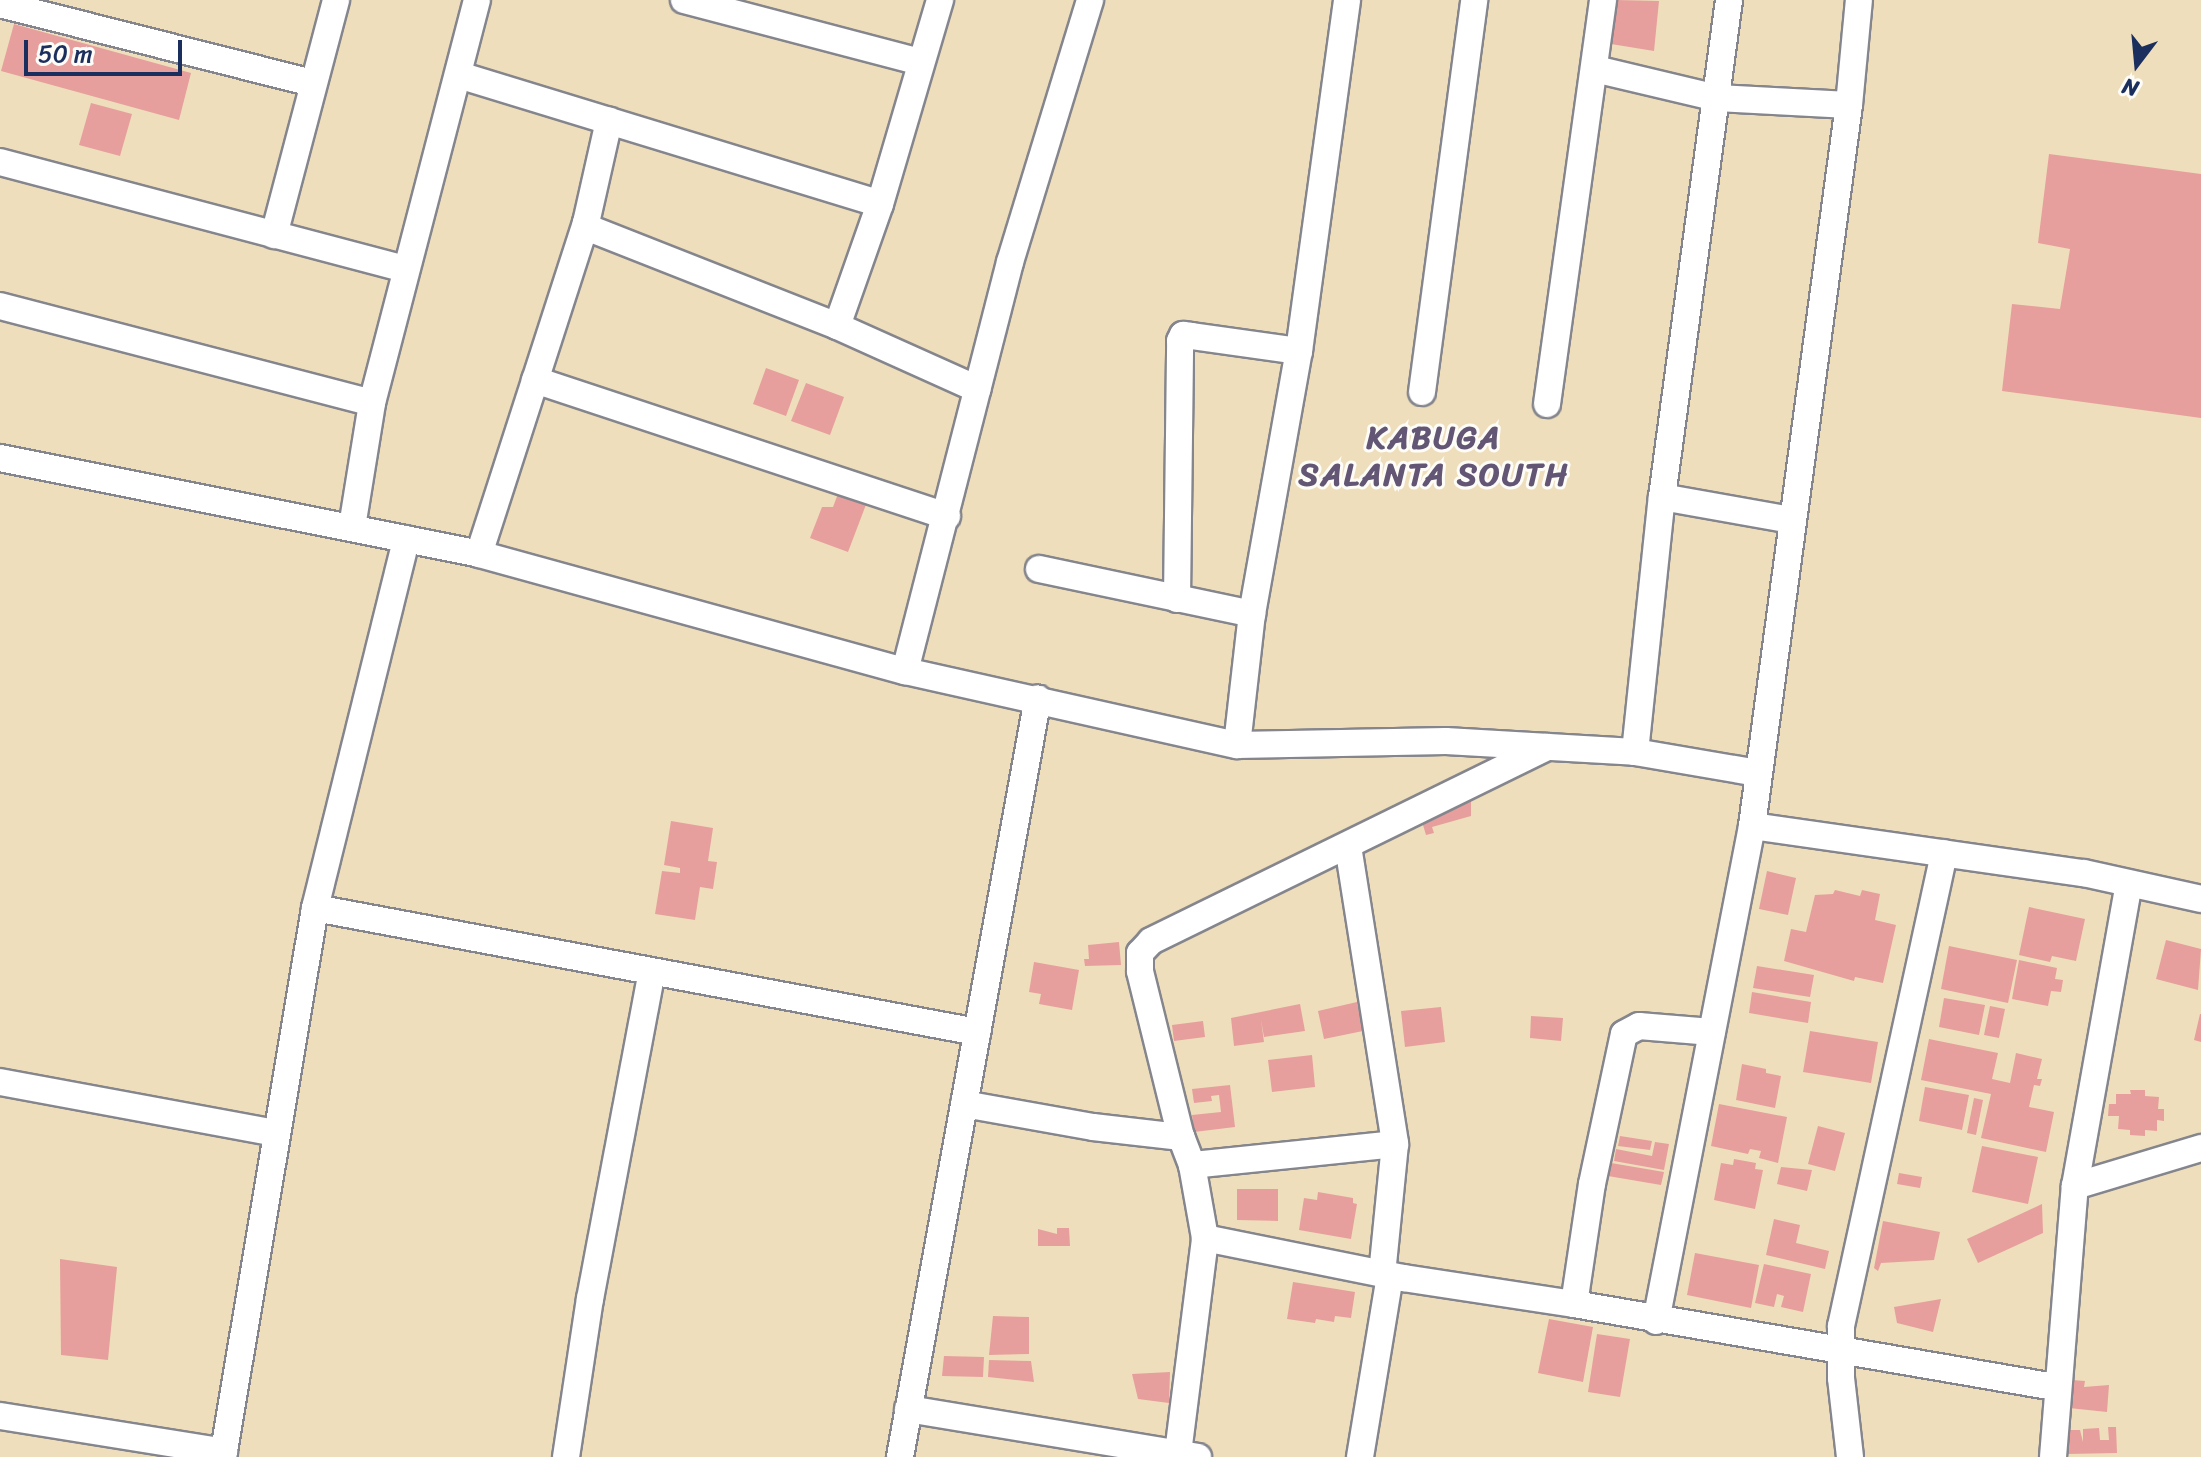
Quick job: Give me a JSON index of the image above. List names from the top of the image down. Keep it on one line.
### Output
{"districts":["KABUGA SALANTA SOUTH"],"scale_bar":"50 m","north":"bottom"}
